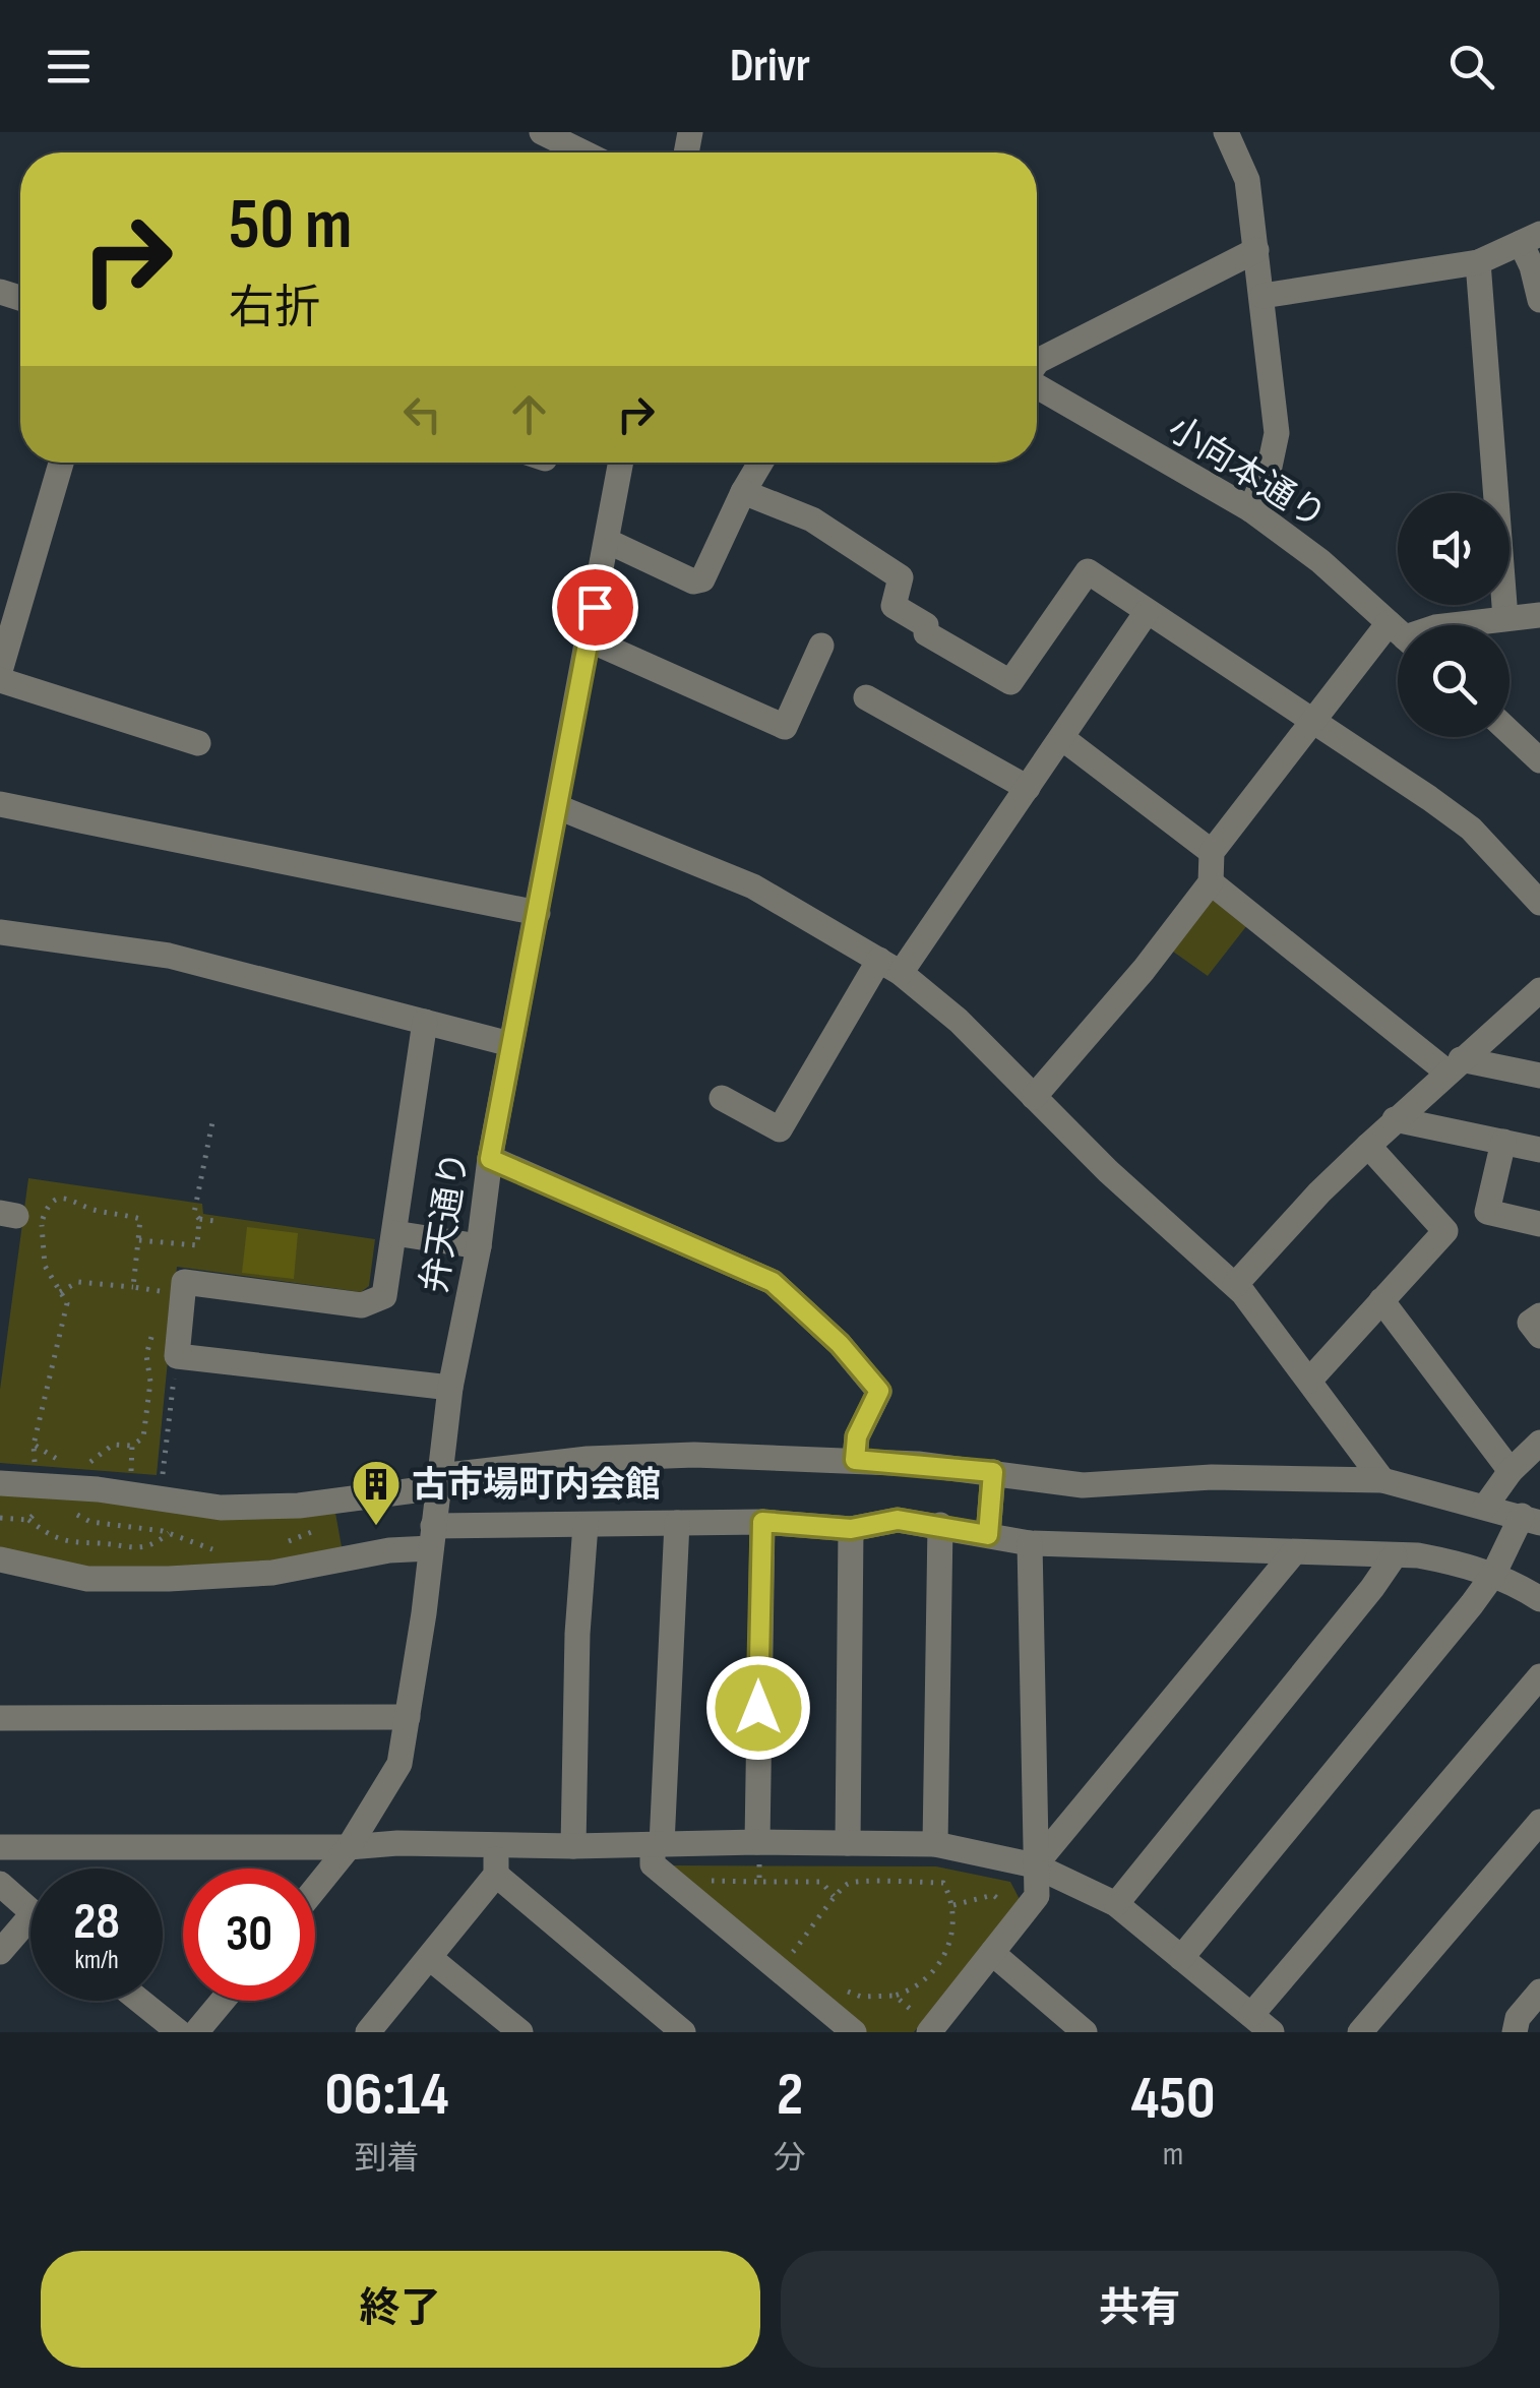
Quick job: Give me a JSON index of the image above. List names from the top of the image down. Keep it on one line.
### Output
{"streets":{"street":["小向本通り","弁天通り"]},"places":{"building":["古市場町内会館"]},"page":{"header":"Drivr","turn":["50 m","右折"],"speed":"28 km/h","limit":"30","eta":["06:14","到着","2","分","450","m"],"buttons":["終了","共有"]}}
